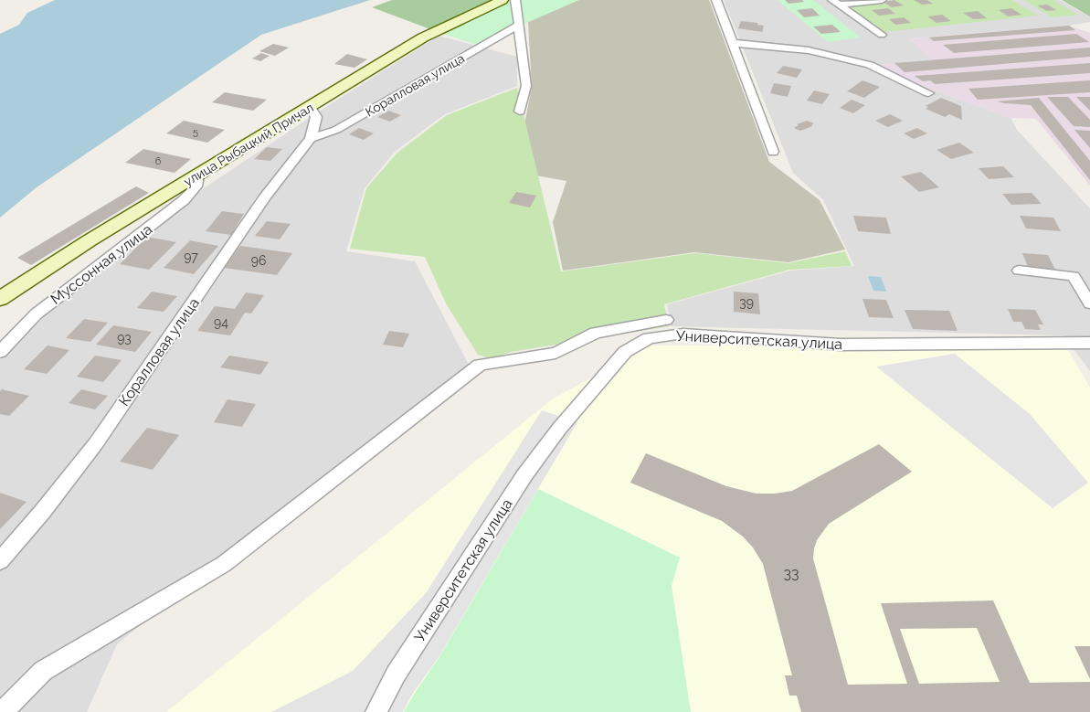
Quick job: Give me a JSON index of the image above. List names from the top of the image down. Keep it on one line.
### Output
{"streets":{"main road":["улица Рыбацкий Причал"],"street":["Коралловая улица","Муссонная улица","Университетская улица"]},"crossings":[["Коралловая улица","улица Рыбацкий Причал"],["улица Рыбацкий Причал","Муссонная улица"]],"house_numbers":["5","6","97","96","39","94","93","33"]}
